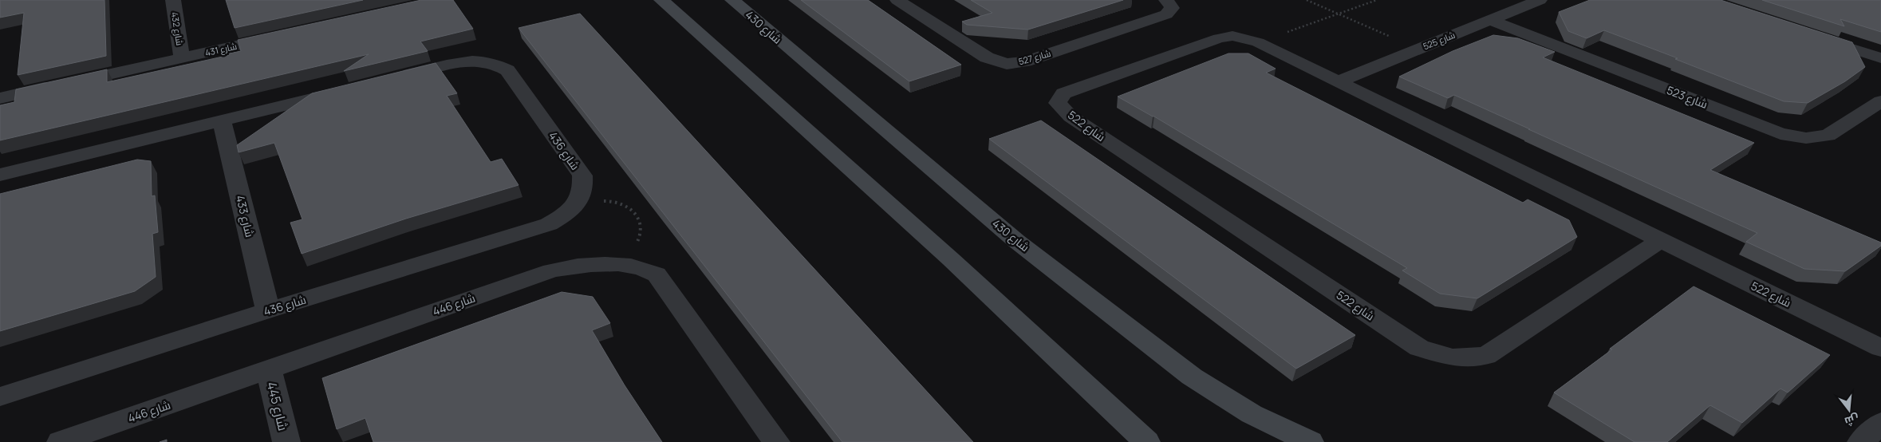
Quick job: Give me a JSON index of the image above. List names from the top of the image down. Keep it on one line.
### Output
{"streets":{"street":["شارع 430","شارع 432","شارع 525","شارع 431","شارع 527","شارع 523","شارع 522","شارع 436","شارع 433","شارع 446","شارع 445"]},"crossings":[["شارع 432","شارع 431"],["شارع 525","شارع 523"],["شارع 525","شارع 522"],["شارع 436","شارع 433"],["شارع 446","شارع 445"]],"north":"bottom"}
